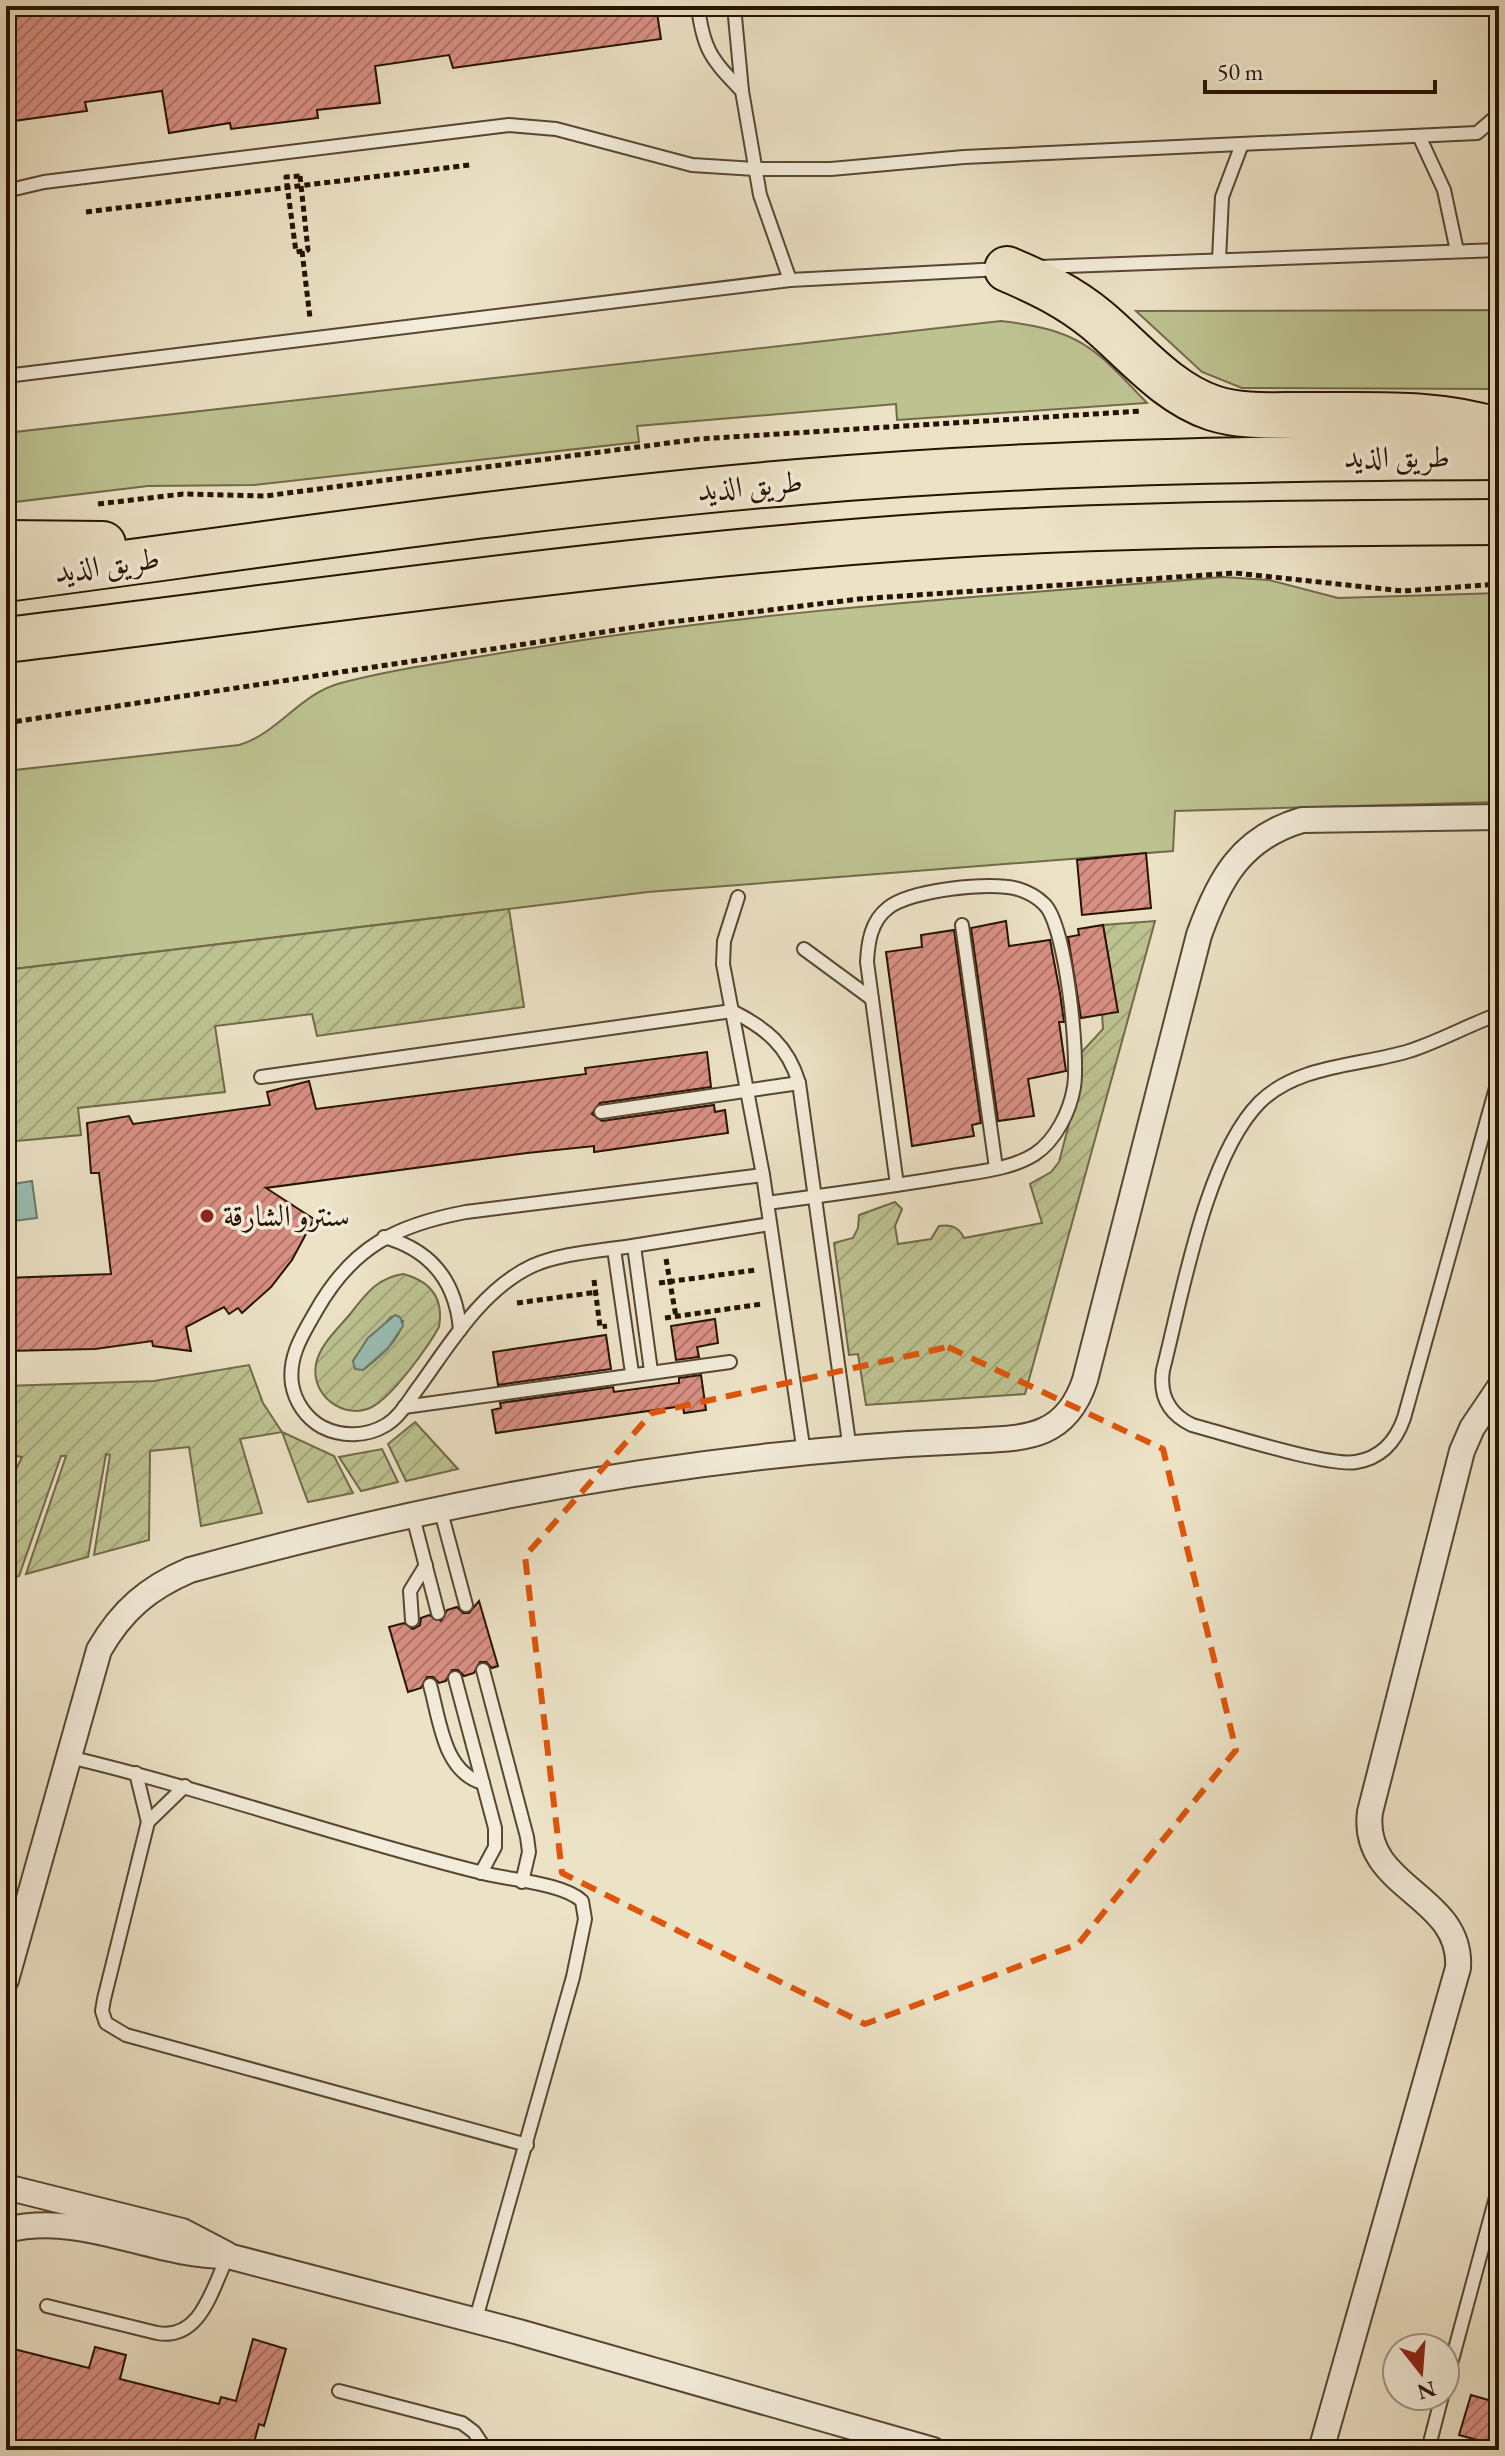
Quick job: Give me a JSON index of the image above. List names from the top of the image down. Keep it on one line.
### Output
{"streets":{"highway":["طريق الذيد"]},"places":["سنترو الشارقة"],"scale_bar":"50 m","north":"bottom"}
